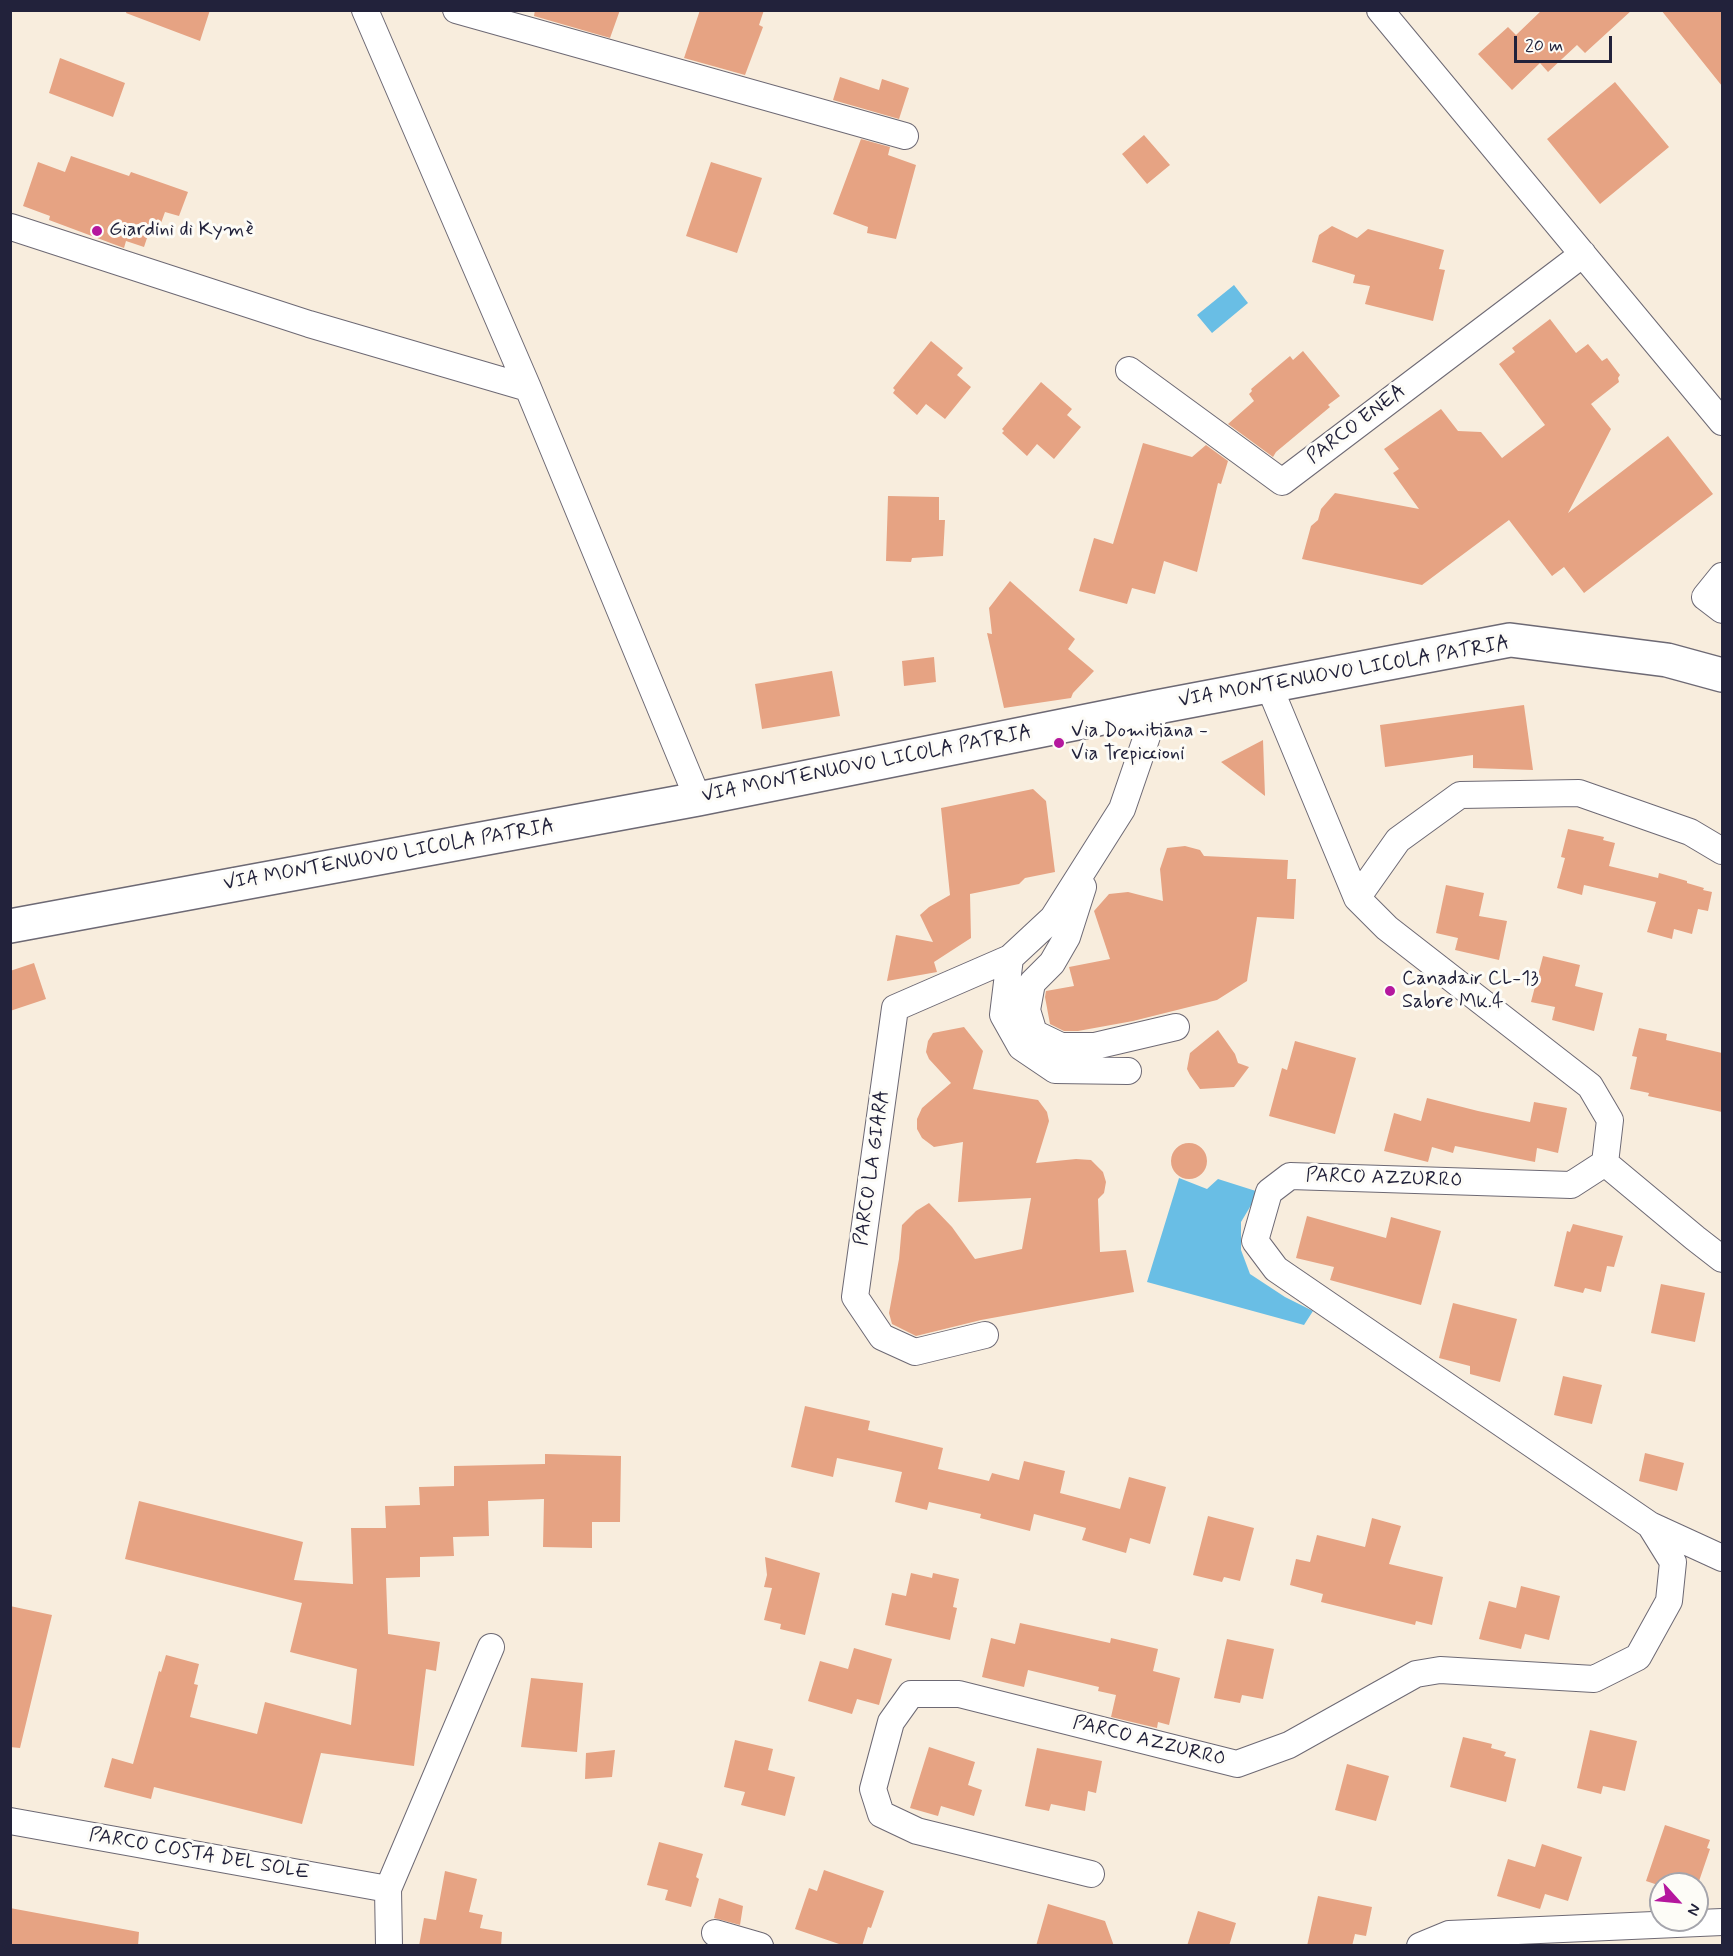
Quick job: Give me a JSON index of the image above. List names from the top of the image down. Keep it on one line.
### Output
{"streets":{"main road":["VIA MONTENUOVO LICOLA PATRIA"],"street":["PARCO ENEA","PARCO LA GIARA","PARCO AZZURRO","PARCO COSTA DEL SOLE"]},"crossings":[["VIA MONTENUOVO LICOLA PATRIA","PARCO LA GIARA"]],"places":["Giardini di Kymè","Via Domitiana - Via Trepiccioni","Canadair CL-13 Sabre Mk.4"],"scale_bar":"20 m","north":"bottom right"}
